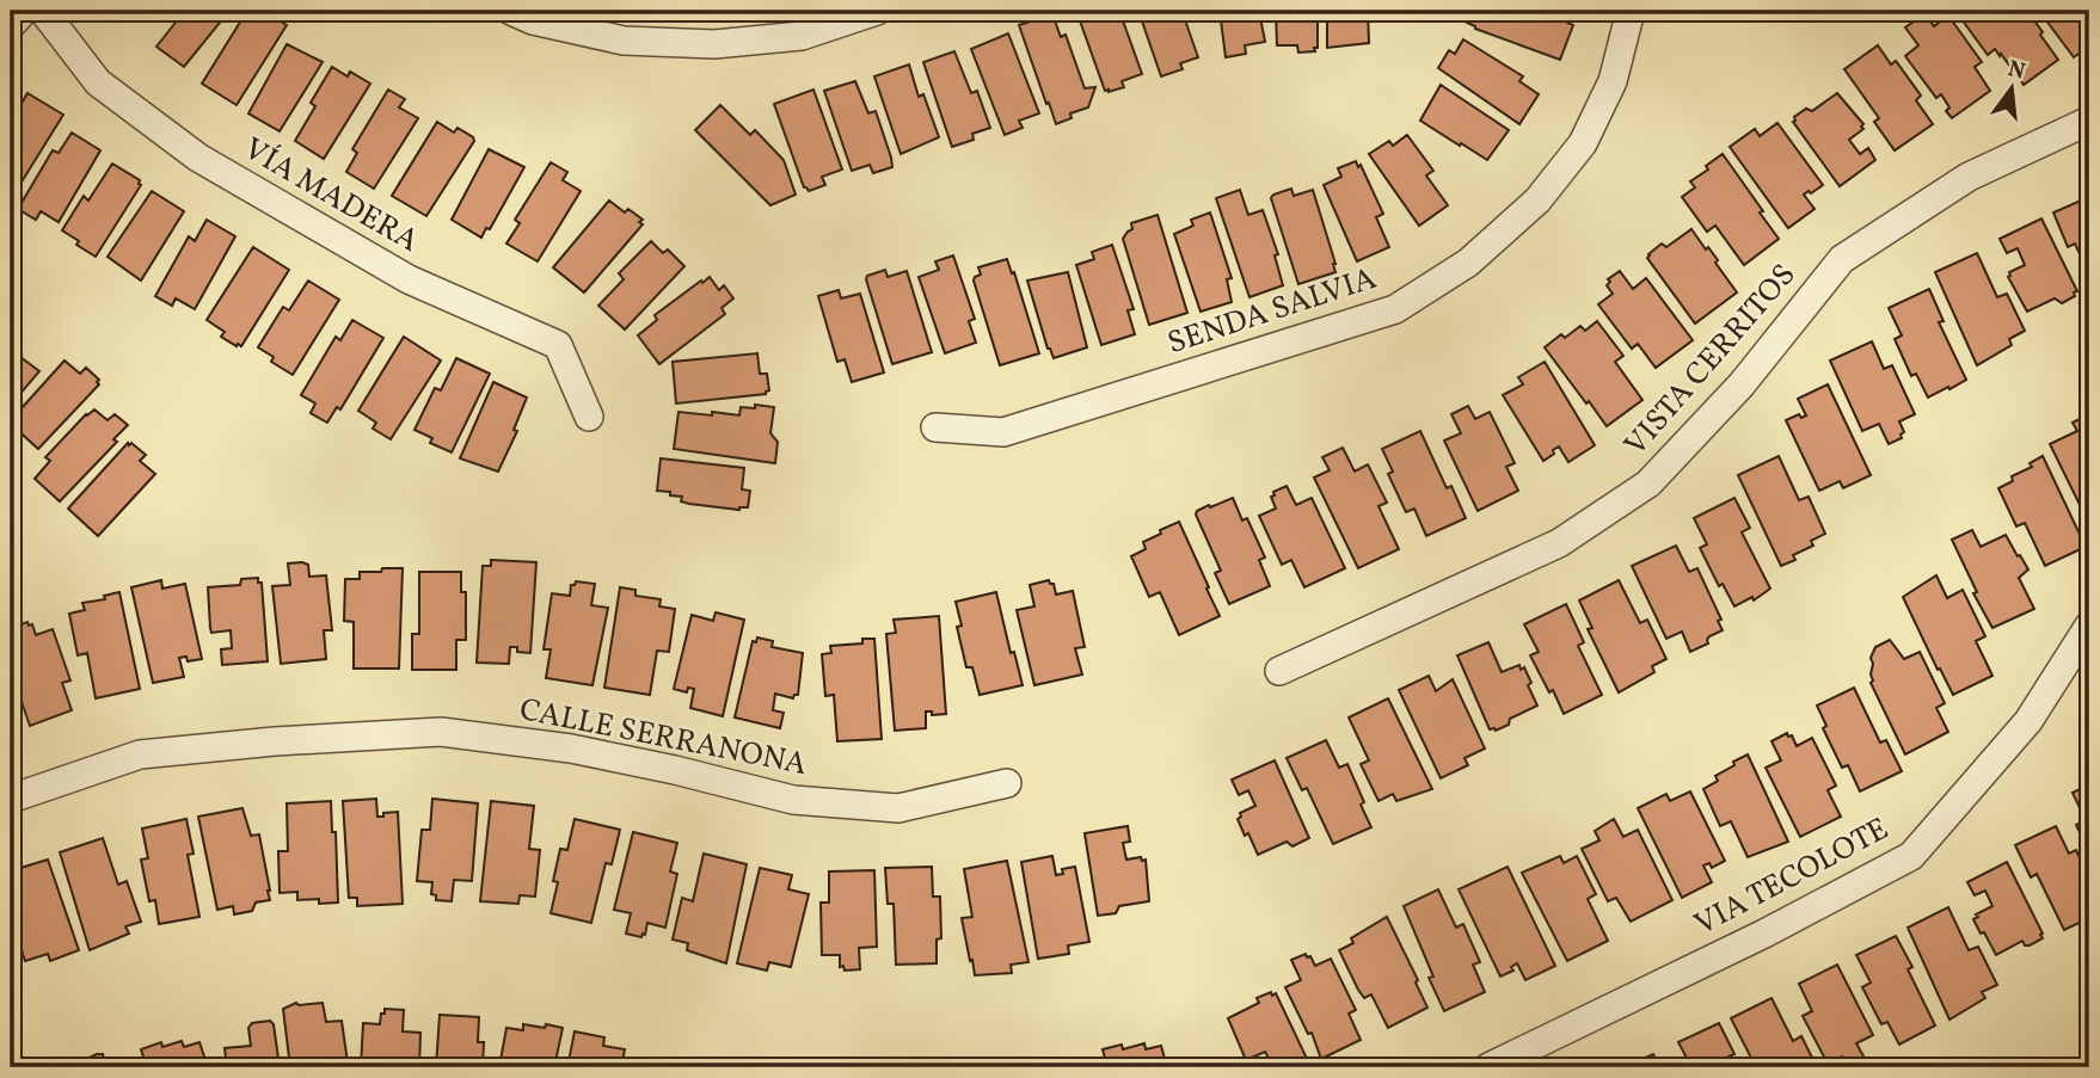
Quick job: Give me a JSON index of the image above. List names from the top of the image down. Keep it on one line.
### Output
{"streets":{"street":["VÍA MADERA","SENDA SALVIA","VISTA CERRITOS","CALLE SERRANONA","VIA TECOLOTE"]},"north":"top"}
